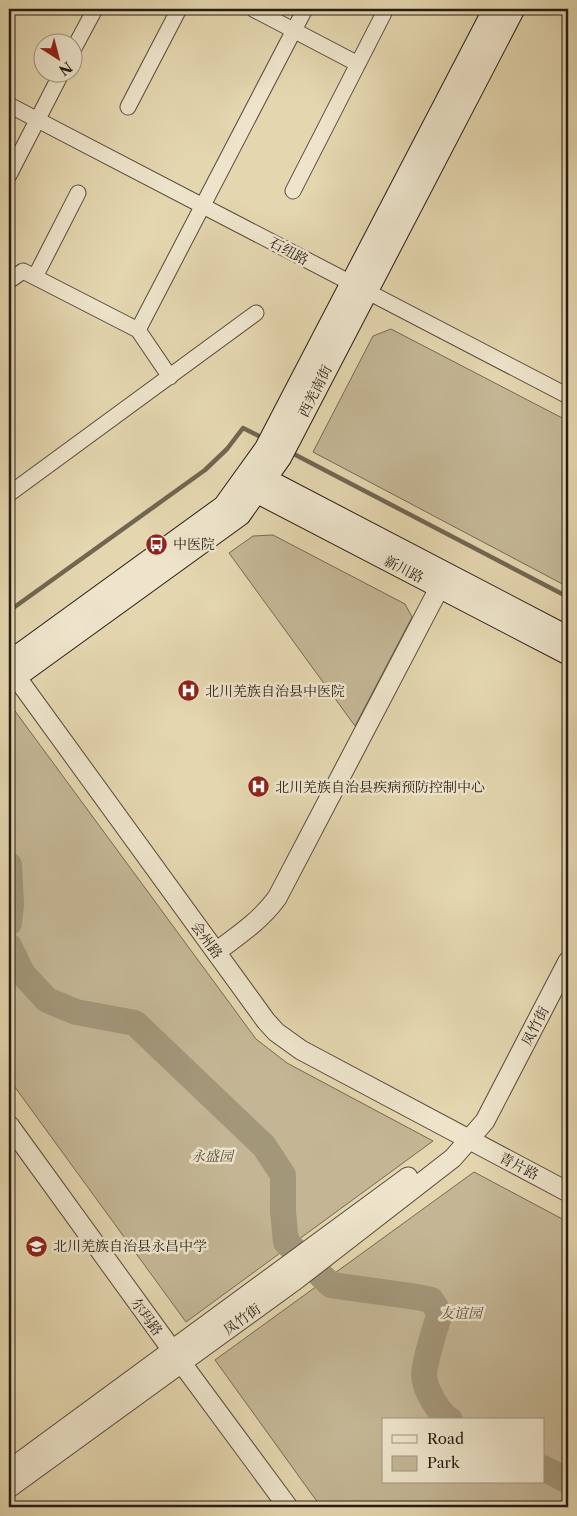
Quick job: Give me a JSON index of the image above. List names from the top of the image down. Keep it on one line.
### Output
{"streets":{"main road":["西羌南街","新川路"],"street":["石纽路","会州路","凤竹街","青片路","尔玛路"]},"crossings":[["石纽路","西羌南街"],["西羌南街","新川路"],["西羌南街","会州路"],["会州路","凤竹街"],["会州路","青片路"],["凤竹街","青片路"],["凤竹街","尔玛路"]],"parks":["永盛园","友谊园"],"places":{"bus stop":["中医院"],"hospital":["北川羌族自治县中医院","北川羌族自治县疾病预防控制中心"],"school or university":["北川羌族自治县永昌中学"]},"legend":["Road","Park"],"north":"bottom right"}
